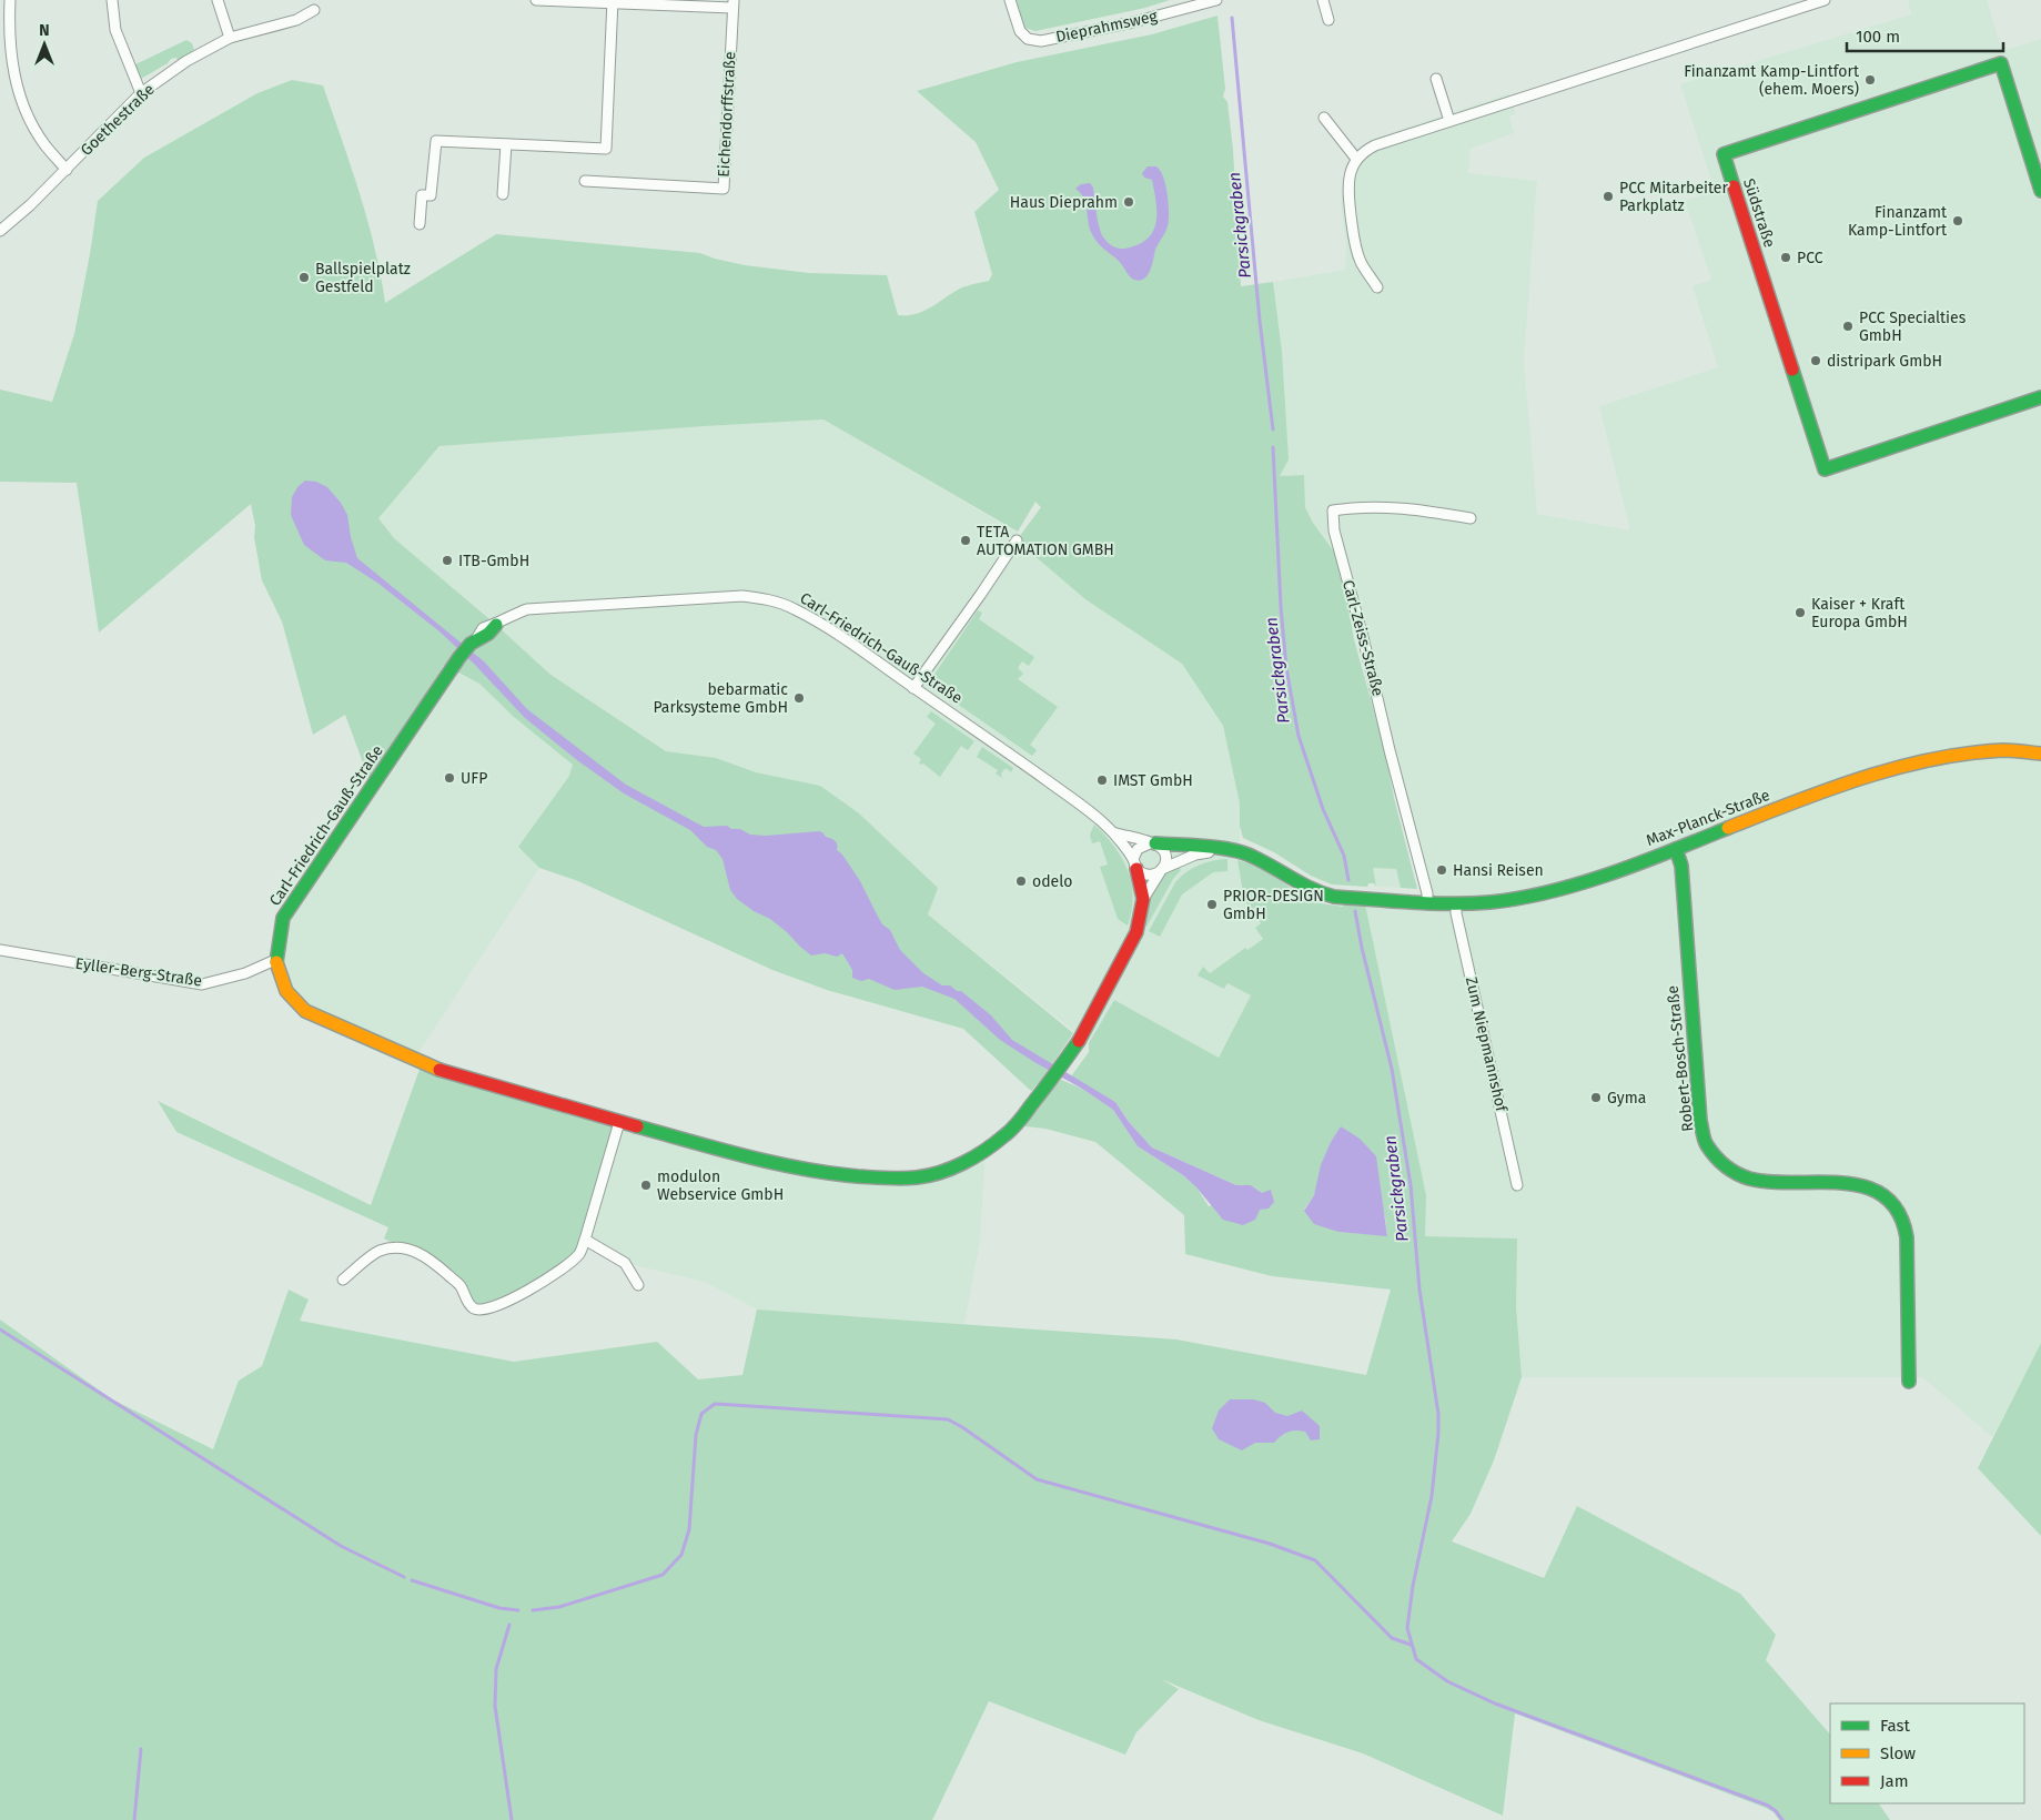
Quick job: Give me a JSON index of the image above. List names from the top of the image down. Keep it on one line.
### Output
{"streets":{"street":["Dieprahmsweg","Eichendorffstraße","Goethestraße","Südstraße","Carl-Zeiss-Straße","Carl-Friedrich-Gauß-Straße","Max-Planck-Straße","Eyller-Berg-Straße","Zum Niepmannshof","Robert-Bosch-Straße"]},"crossings":[["Carl-Zeiss-Straße","Max-Planck-Straße"],["Carl-Friedrich-Gauß-Straße","Max-Planck-Straße"],["Carl-Friedrich-Gauß-Straße","Eyller-Berg-Straße"],["Max-Planck-Straße","Zum Niepmannshof"],["Max-Planck-Straße","Robert-Bosch-Straße"]],"water":["Parsickgraben"],"places":["Finanzamt Kamp-Lintfort (ehem. Moers)","PCC Mitarbeiter Parkplatz","Haus Dieprahm","Finanzamt Kamp-Lintfort","PCC","Ballspielplatz Gestfeld","PCC Specialties GmbH","distripark GmbH","TETA AUTOMATION GMBH","ITB-GmbH","Kaiser + Kraft Europa GmbH","bebarmatic Parksysteme GmbH","UFP","IMST GmbH","Hansi Reisen","odelo","PRIOR-DESIGN GmbH","Gyma","modulon Webservice GmbH"],"legend":["Fast","Slow","Jam"],"scale_bar":"100 m","north":"top"}
